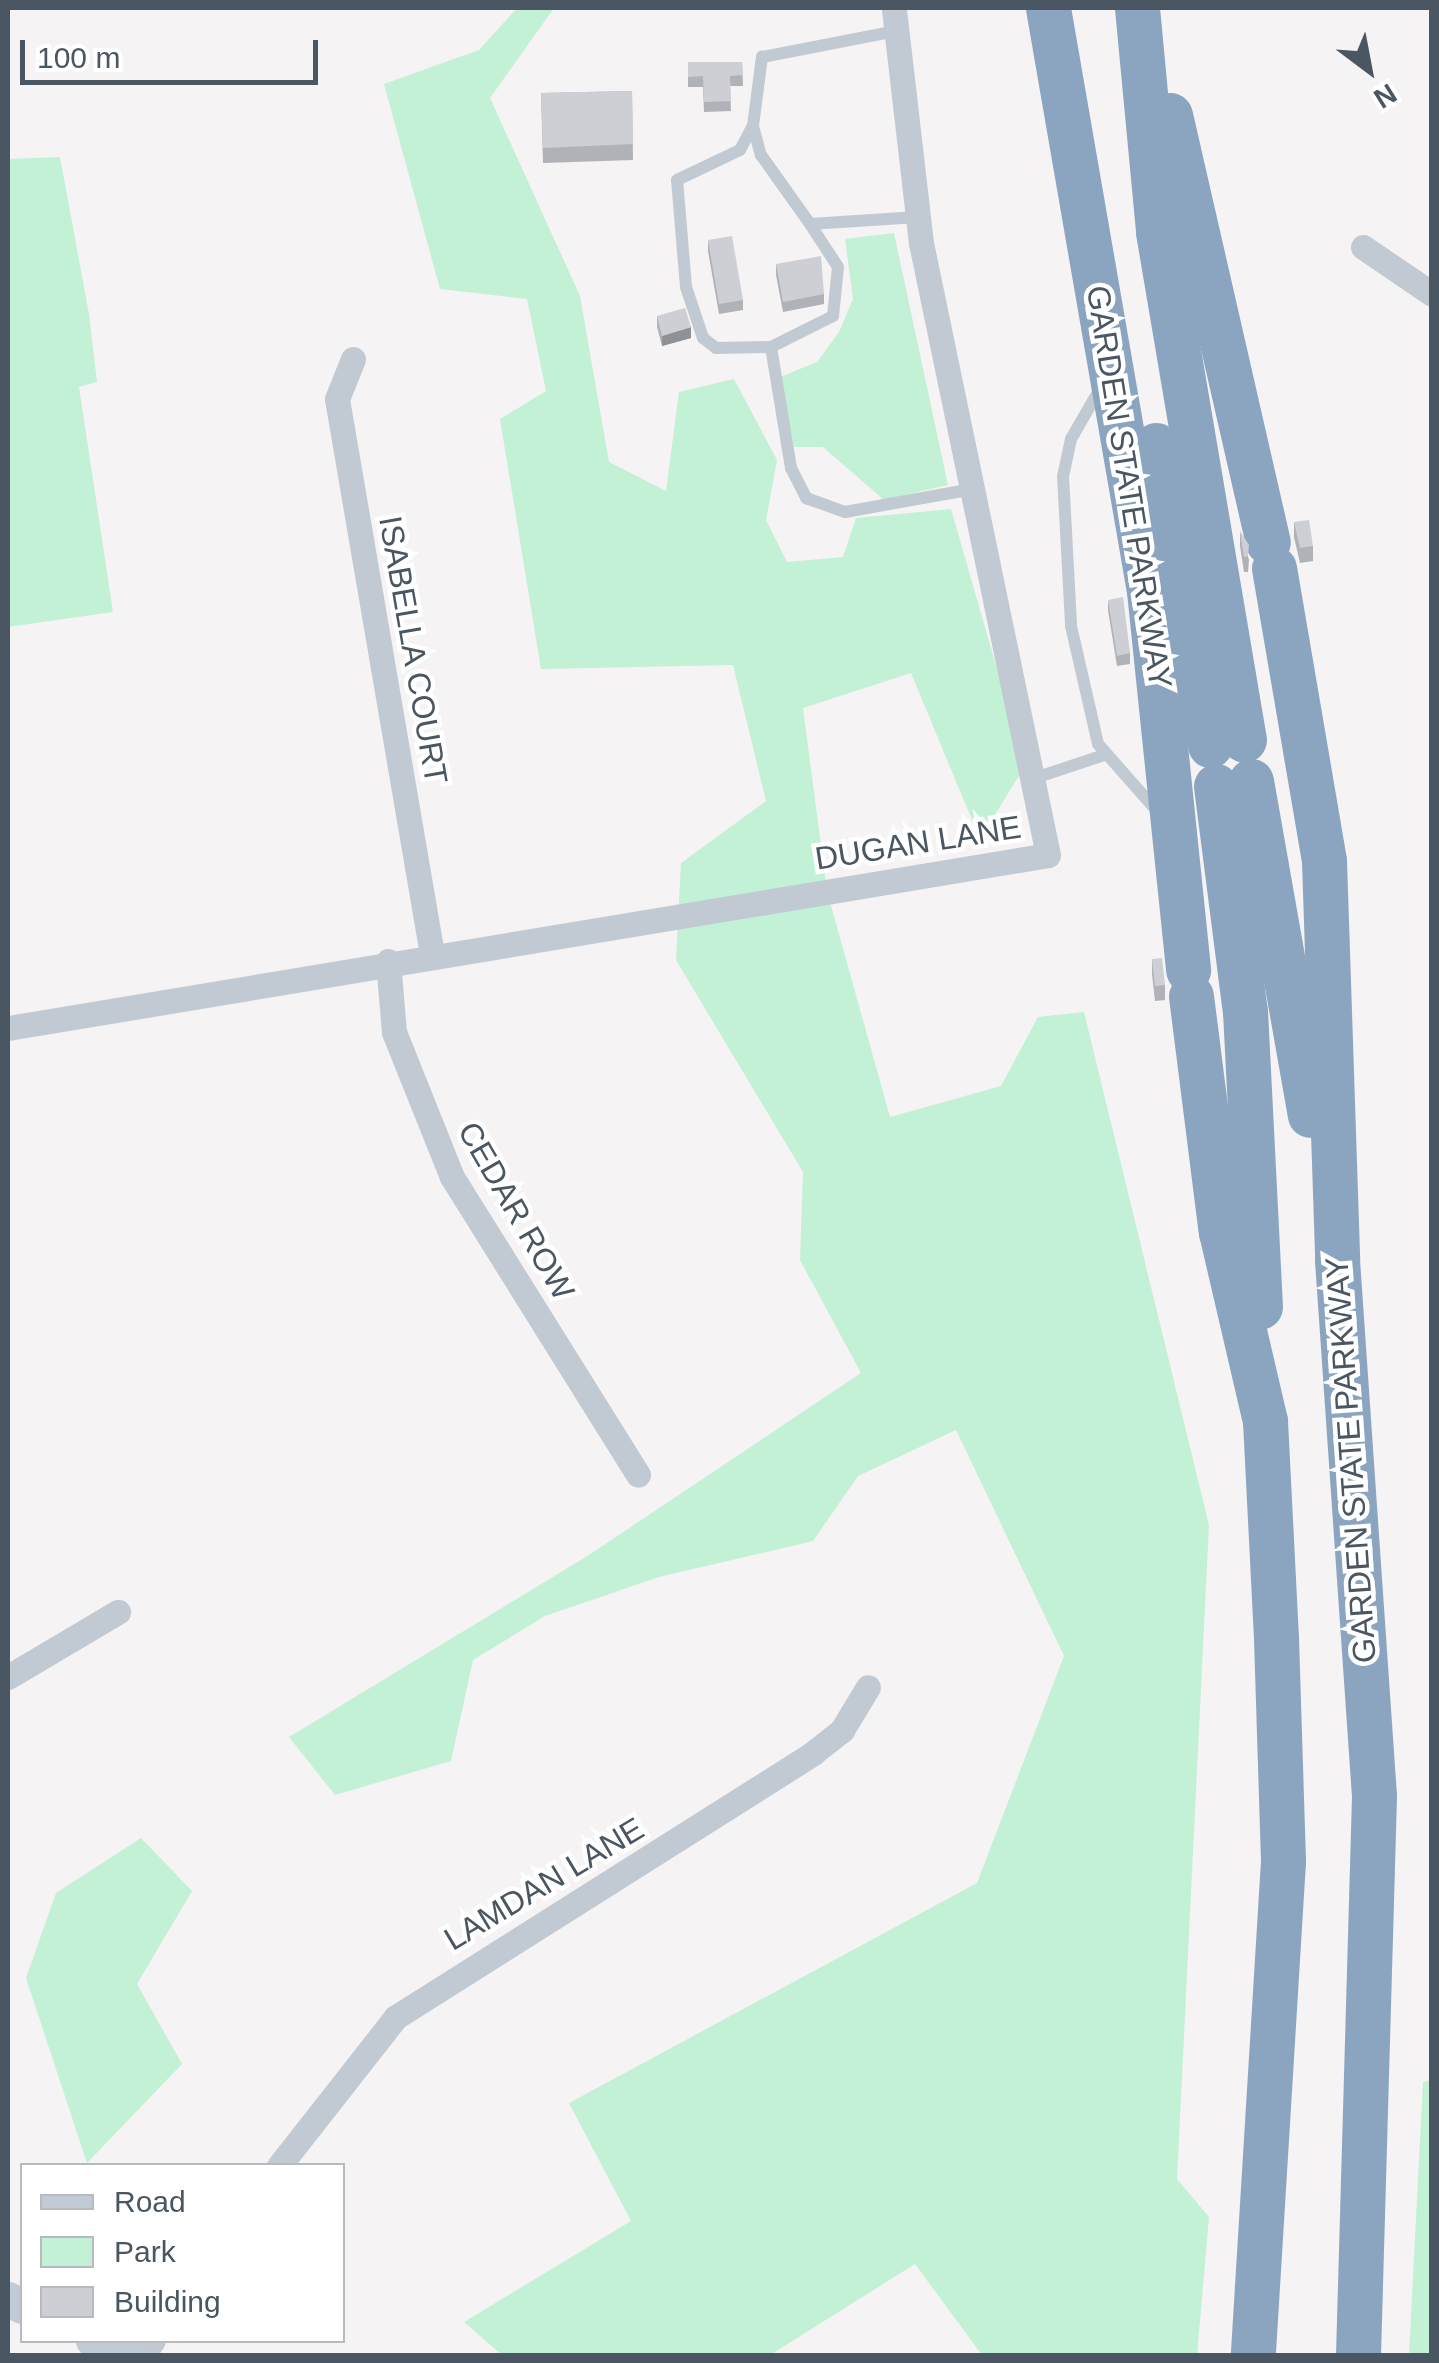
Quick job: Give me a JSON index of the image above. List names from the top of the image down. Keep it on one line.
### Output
{"streets":{"highway":["GARDEN STATE PARKWAY"],"street":["ISABELLA COURT","DUGAN LANE","CEDAR ROW","LAMDAN LANE"]},"crossings":[["ISABELLA COURT","DUGAN LANE"],["DUGAN LANE","CEDAR ROW"]],"legend":["Road","Park","Building"],"scale_bar":"100 m","north":"bottom right"}
